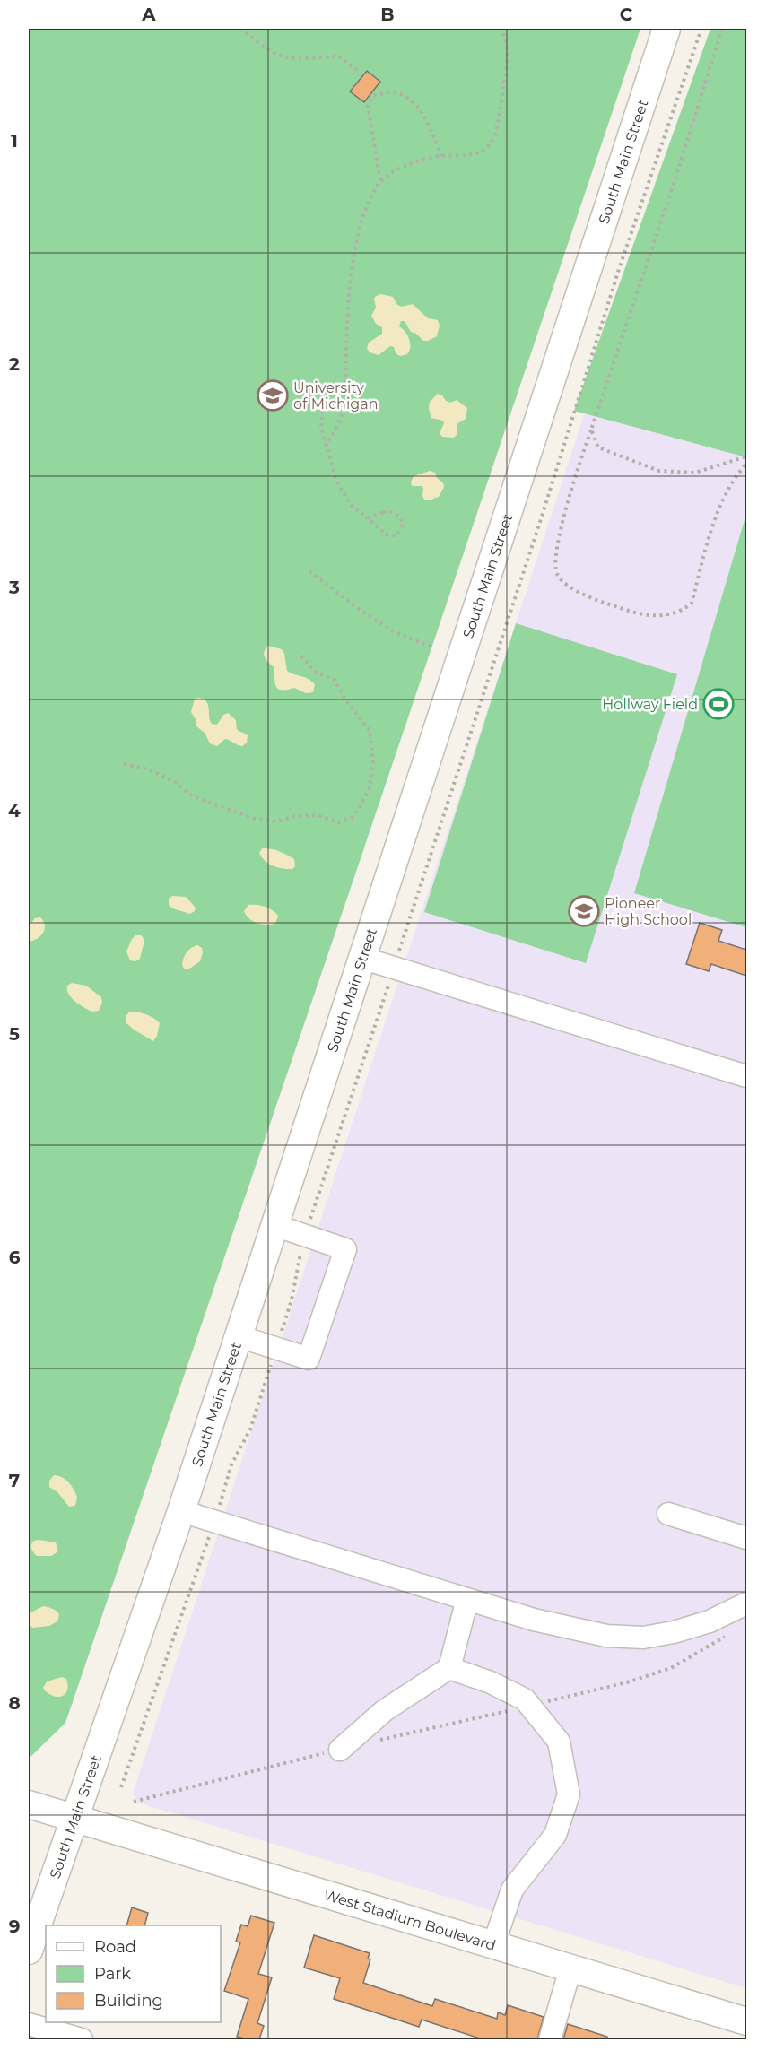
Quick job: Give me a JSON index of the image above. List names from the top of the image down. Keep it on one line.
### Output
{"streets":{"main road":["South Main Street","West Stadium Boulevard"]},"crossings":[["South Main Street","West Stadium Boulevard"]],"places":{"school or university":["University of Michigan","Pioneer High School"],"sports":["Hollway Field"]},"legend":["Road","Park","Building"],"grid":{"columns":["A","B","C"],"rows":["1","2","3","4","5","6","7","8","9"]}}
